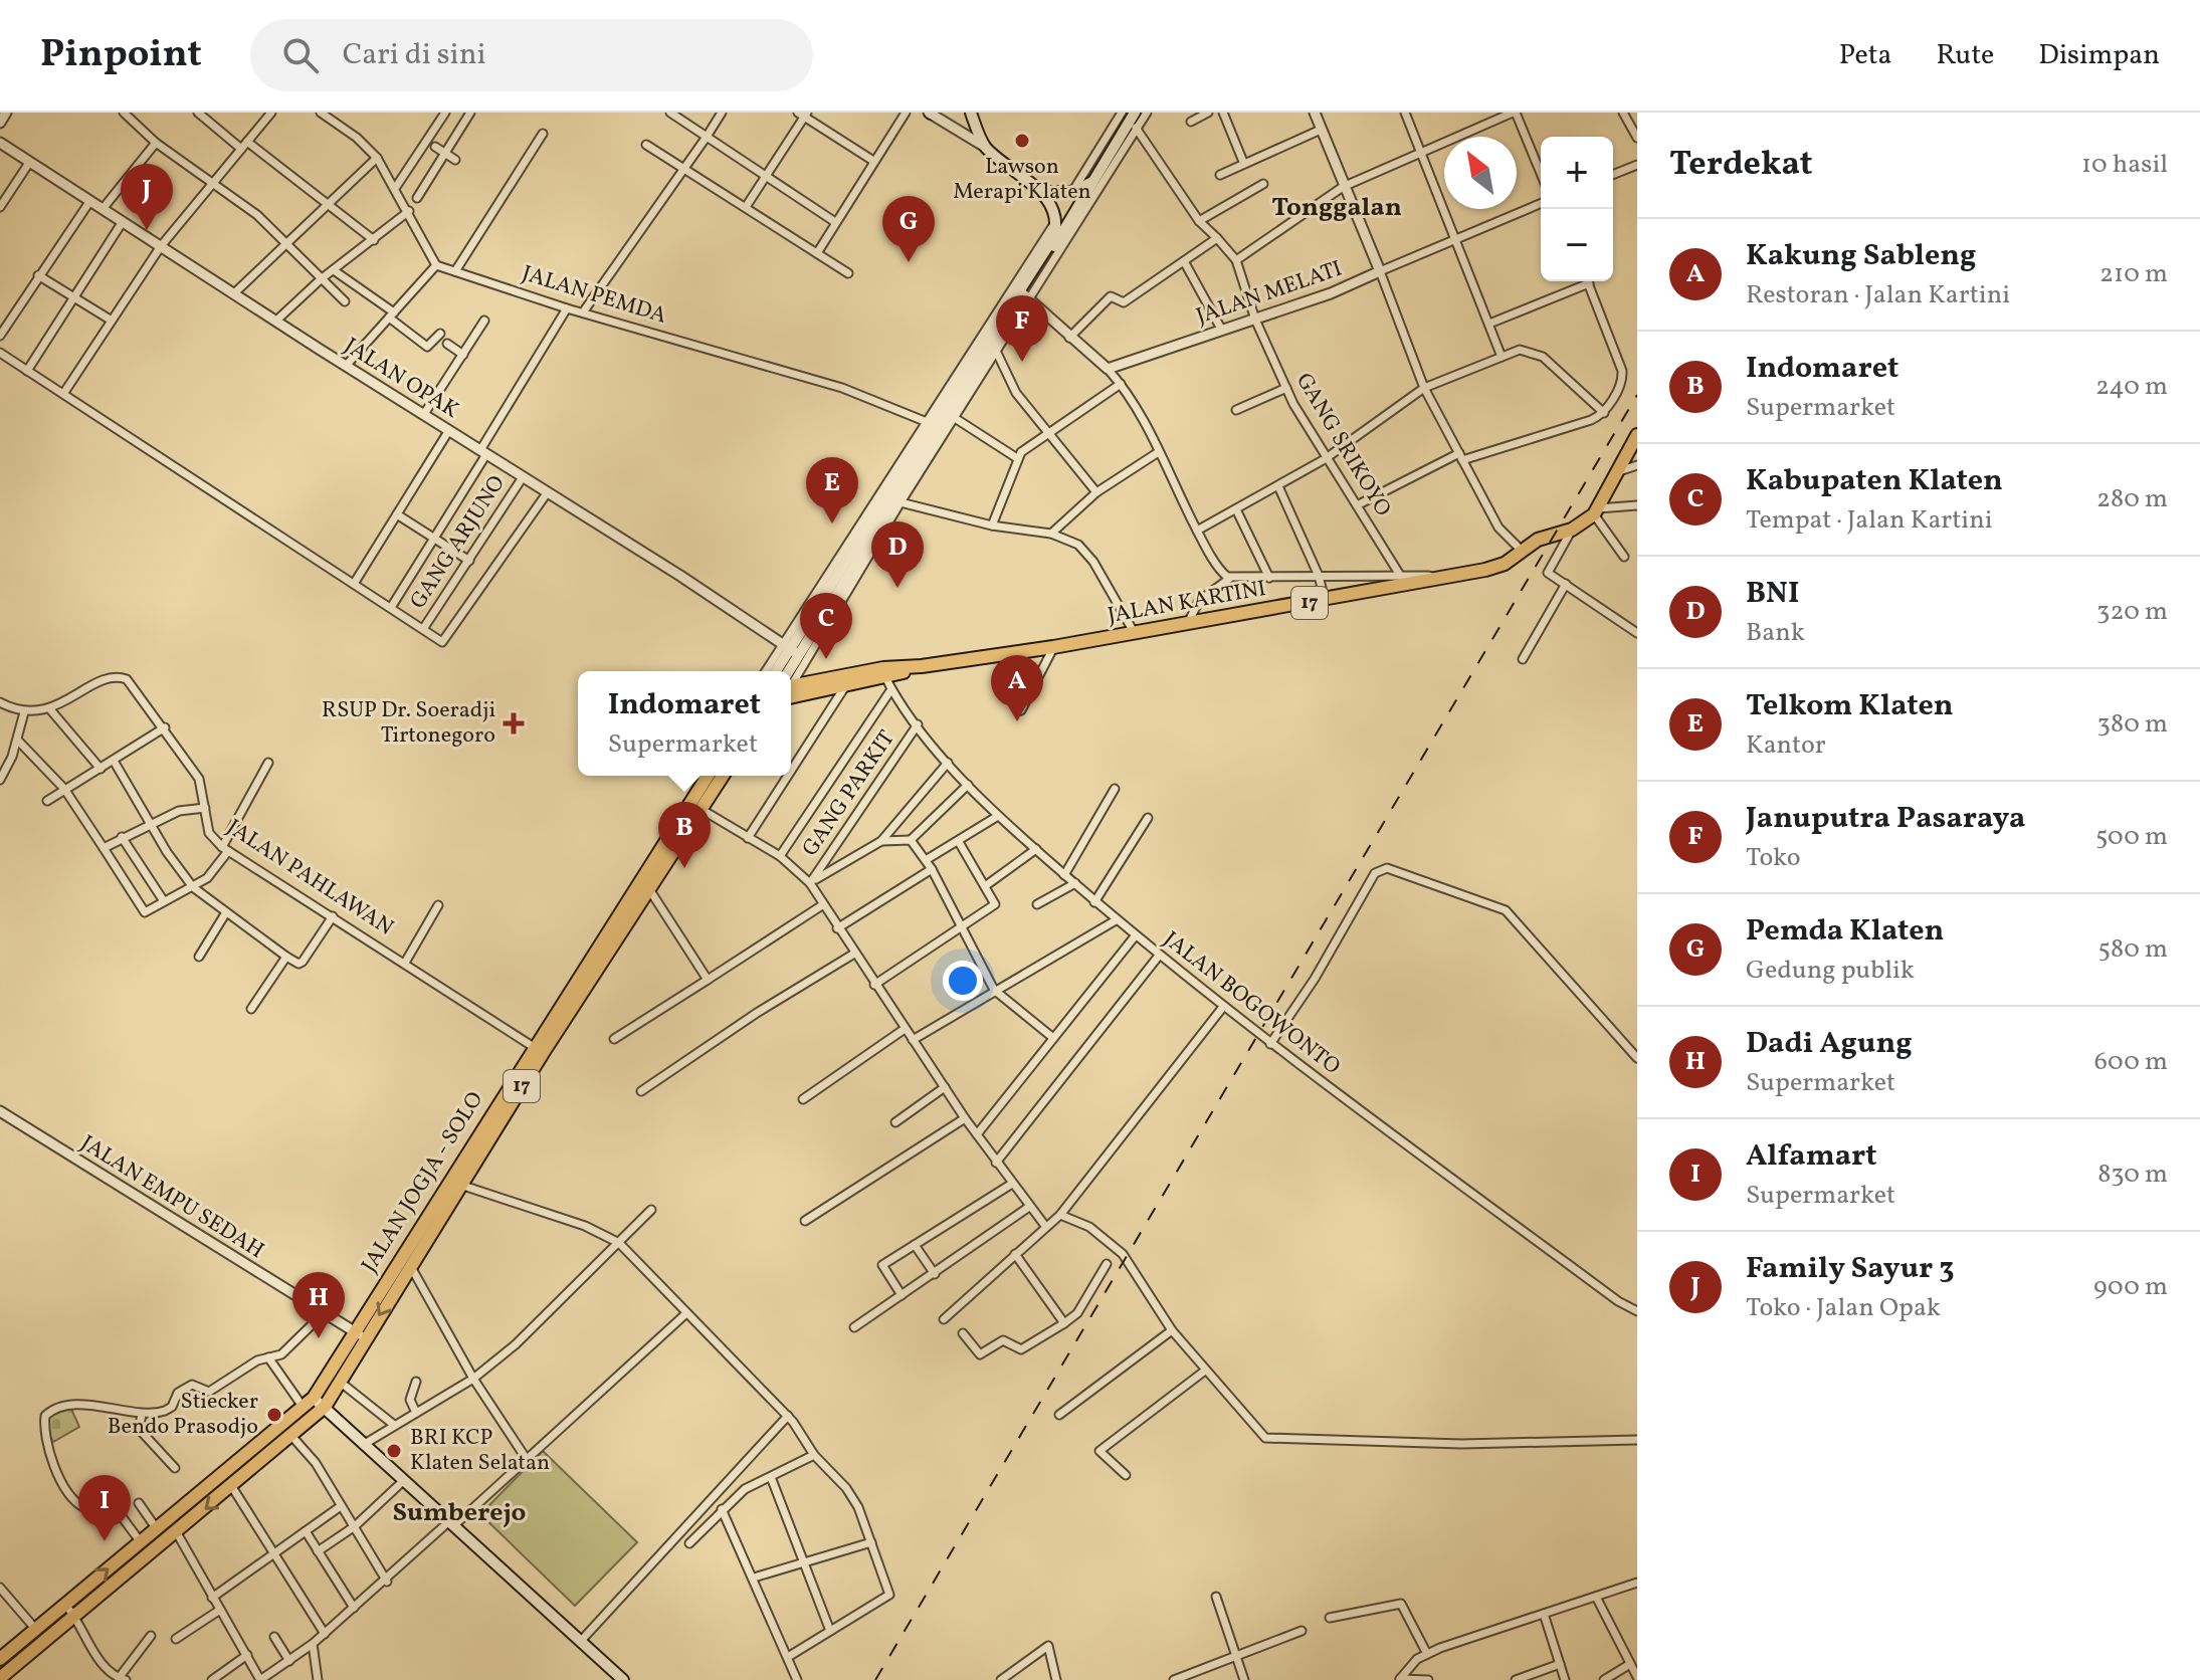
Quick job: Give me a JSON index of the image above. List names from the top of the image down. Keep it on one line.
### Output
{"streets":{"highway":["JALAN KARTINI","17","JALAN JOGJA - SOLO"],"street":["JALAN MELATI","JALAN PEMDA","JALAN OPAK","GANG SRIKOYO","GANG ARJUNO","GANG PARKIT","JALAN PAHLAWAN","JALAN BOGOWONTO","JALAN EMPU SEDAH"]},"crossings":[["JALAN MELATI","GANG SRIKOYO"],["JALAN OPAK","GANG ARJUNO"],["GANG SRIKOYO","JALAN KARTINI"],["JALAN KARTINI","JALAN BOGOWONTO"],["GANG PARKIT","JALAN BOGOWONTO"],["JALAN PAHLAWAN","JALAN JOGJA - SOLO"],["JALAN JOGJA - SOLO","JALAN EMPU SEDAH"]],"districts":["Tonggalan","Sumberejo"],"places":{"other":["Lawson Merapi Klaten","Stiecker Bendo Prasodjo","BRI KCP Klaten Selatan"],"health":["RSUP Dr. Soeradji Tirtonegoro"]},"north":"top left","page":{"header":"Pinpoint","search":"Cari di sini","nav":["Peta","Rute","Disimpan"],"heading":["Terdekat","10 hasil"],"map_buttons":["+","−"],"pins":["J","G","F","E","D","C","A","B","H","I"],"list":[{"mark":"A","name":"Kakung Sableng","note":"Restoran · Jalan Kartini","value":"210 m"},{"mark":"B","name":"Indomaret","note":"Supermarket","value":"240 m"},{"mark":"C","name":"Kabupaten Klaten","note":"Tempat · Jalan Kartini","value":"280 m"},{"mark":"D","name":"BNI","note":"Bank","value":"320 m"},{"mark":"E","name":"Telkom Klaten","note":"Kantor","value":"380 m"},{"mark":"F","name":"Januputra Pasaraya","note":"Toko","value":"500 m"},{"mark":"G","name":"Pemda Klaten","note":"Gedung publik","value":"580 m"},{"mark":"H","name":"Dadi Agung","note":"Supermarket","value":"600 m"},{"mark":"I","name":"Alfamart","note":"Supermarket","value":"830 m"},{"mark":"J","name":"Family Sayur 3","note":"Toko · Jalan Opak","value":"900 m"}],"popup":["Indomaret","Supermarket"]}}
